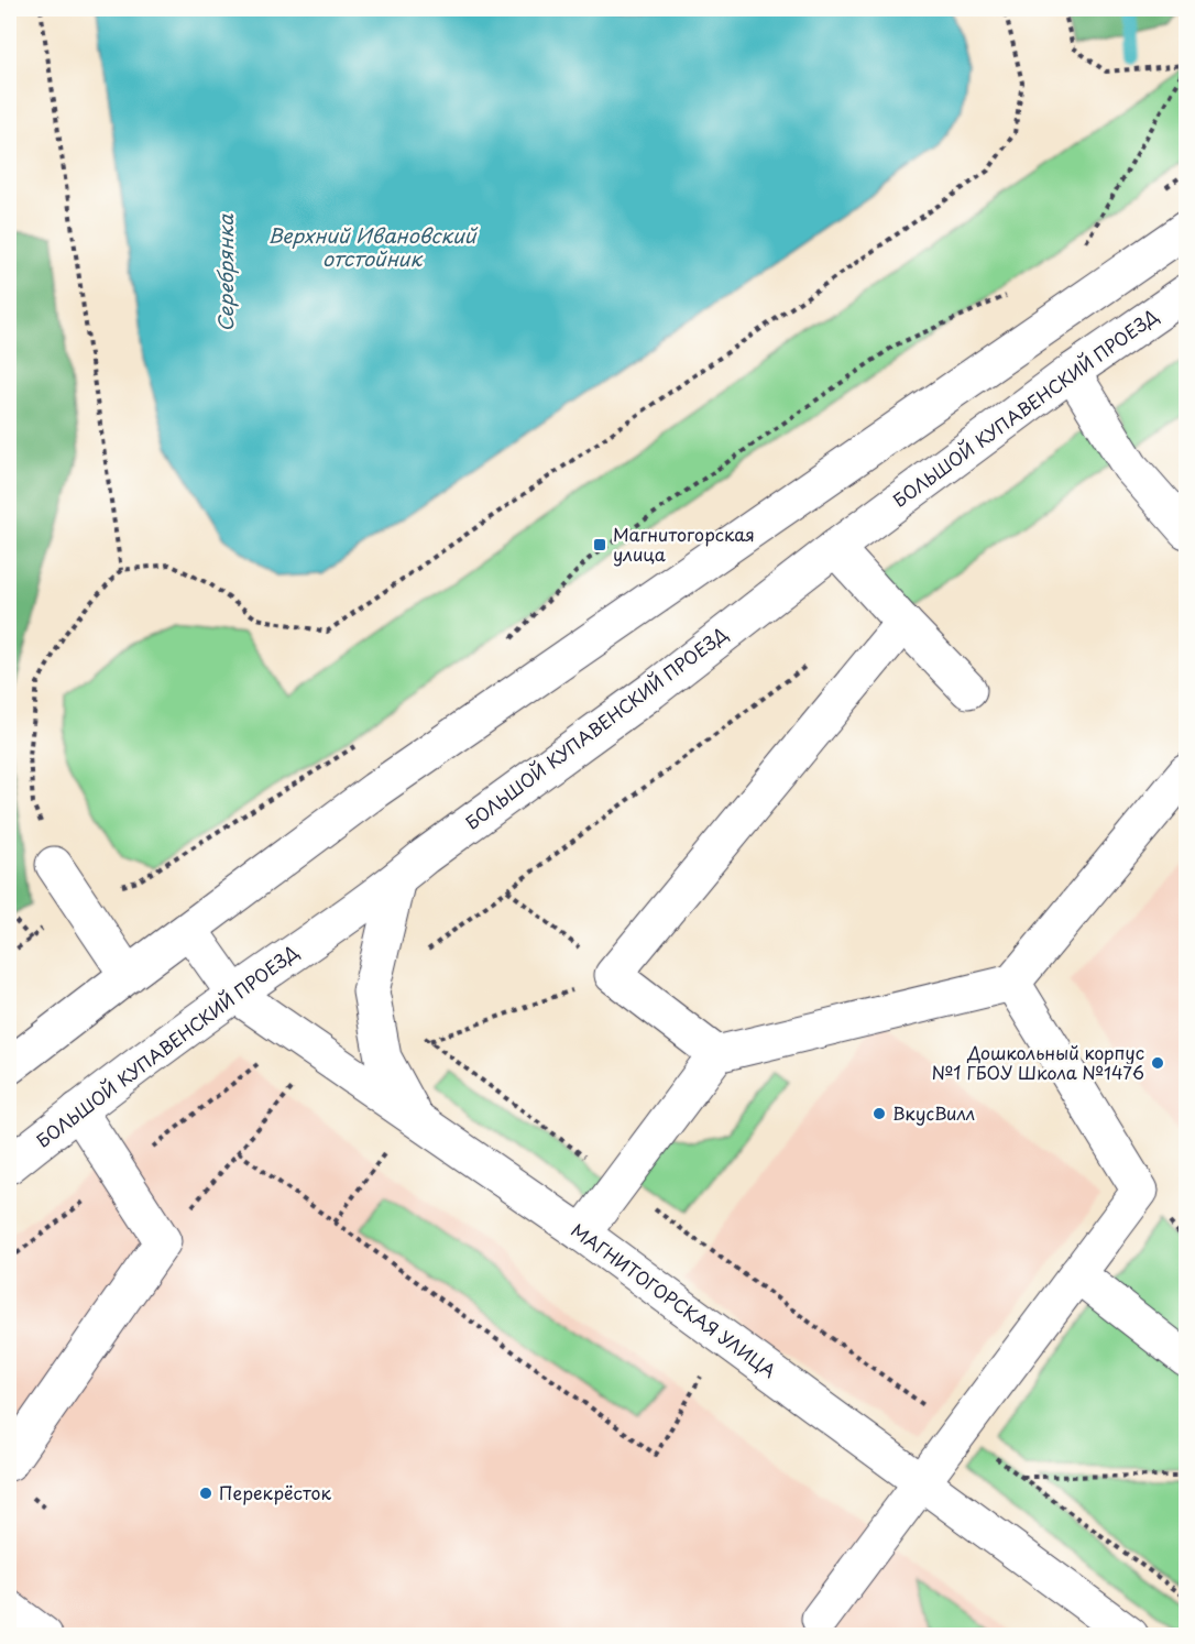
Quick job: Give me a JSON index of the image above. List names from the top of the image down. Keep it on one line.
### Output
{"streets":{"main road":["БОЛЬШОЙ КУПАВЕНСКИЙ ПРОЕЗД","МАГНИТОГОРСКАЯ УЛИЦА"]},"crossings":[["БОЛЬШОЙ КУПАВЕНСКИЙ ПРОЕЗД","МАГНИТОГОРСКАЯ УЛИЦА"]],"water":["Верхний Ивановский отстойник","Серебрянка"],"places":{"transit":["Магнитогорская улица"],"other":["Дошкольный корпус №1 ГБОУ Школа №1476","ВкусВилл","Перекрёсток"]}}
